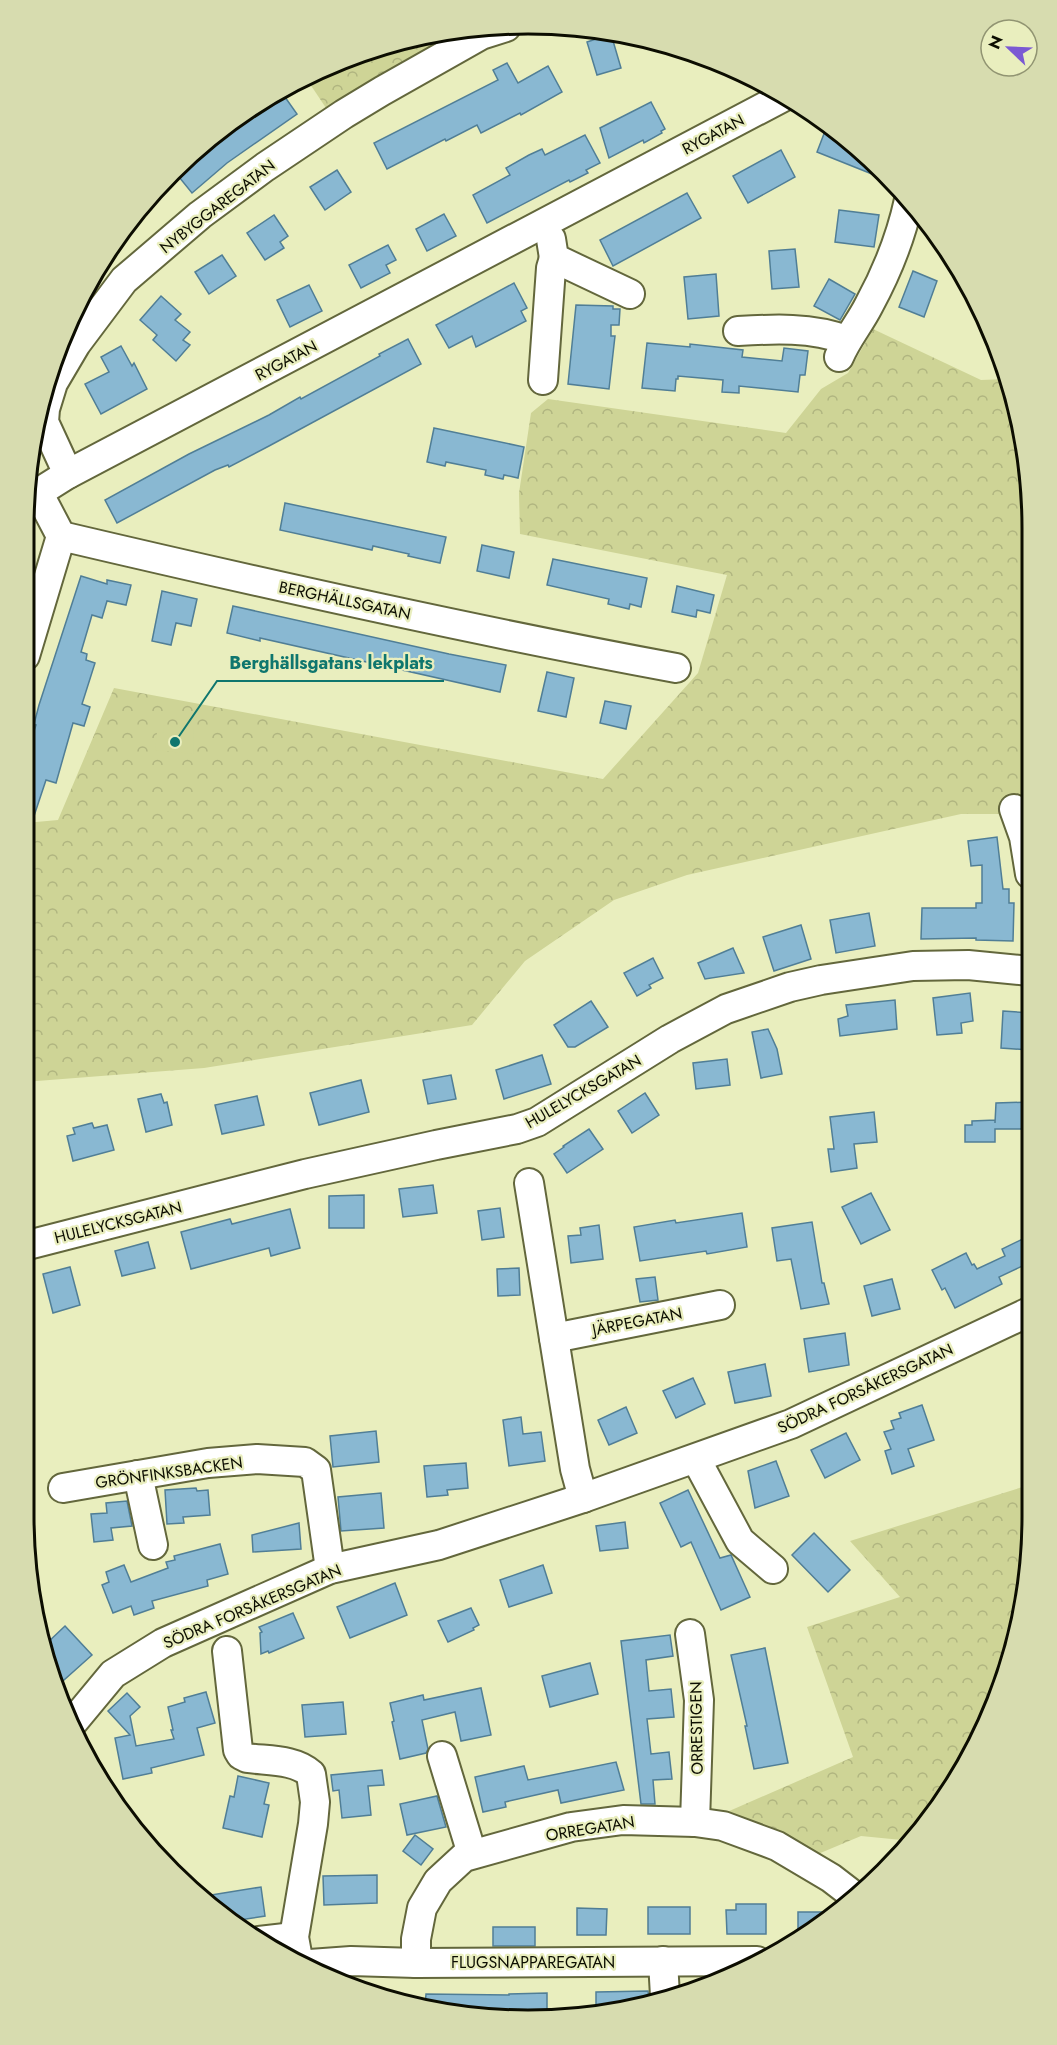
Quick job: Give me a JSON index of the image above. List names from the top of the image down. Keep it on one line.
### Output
{"streets":{"street":["RYGATAN","NYBYGGAREGATAN","BERGHÄLLSGATAN","HULELYCKSGATAN","JÄRPEGATAN","SÖDRA FORSÅKERSGATAN","GRÖNFINKSBACKEN","ORRESTIGEN","ORREGATAN","FLUGSNAPPAREGATAN"]},"crossings":[["RYGATAN","NYBYGGAREGATAN"],["SÖDRA FORSÅKERSGATAN","GRÖNFINKSBACKEN"],["ORRESTIGEN","ORREGATAN"],["ORREGATAN","FLUGSNAPPAREGATAN"]],"places":["Berghällsgatans lekplats"],"north":"top left"}
